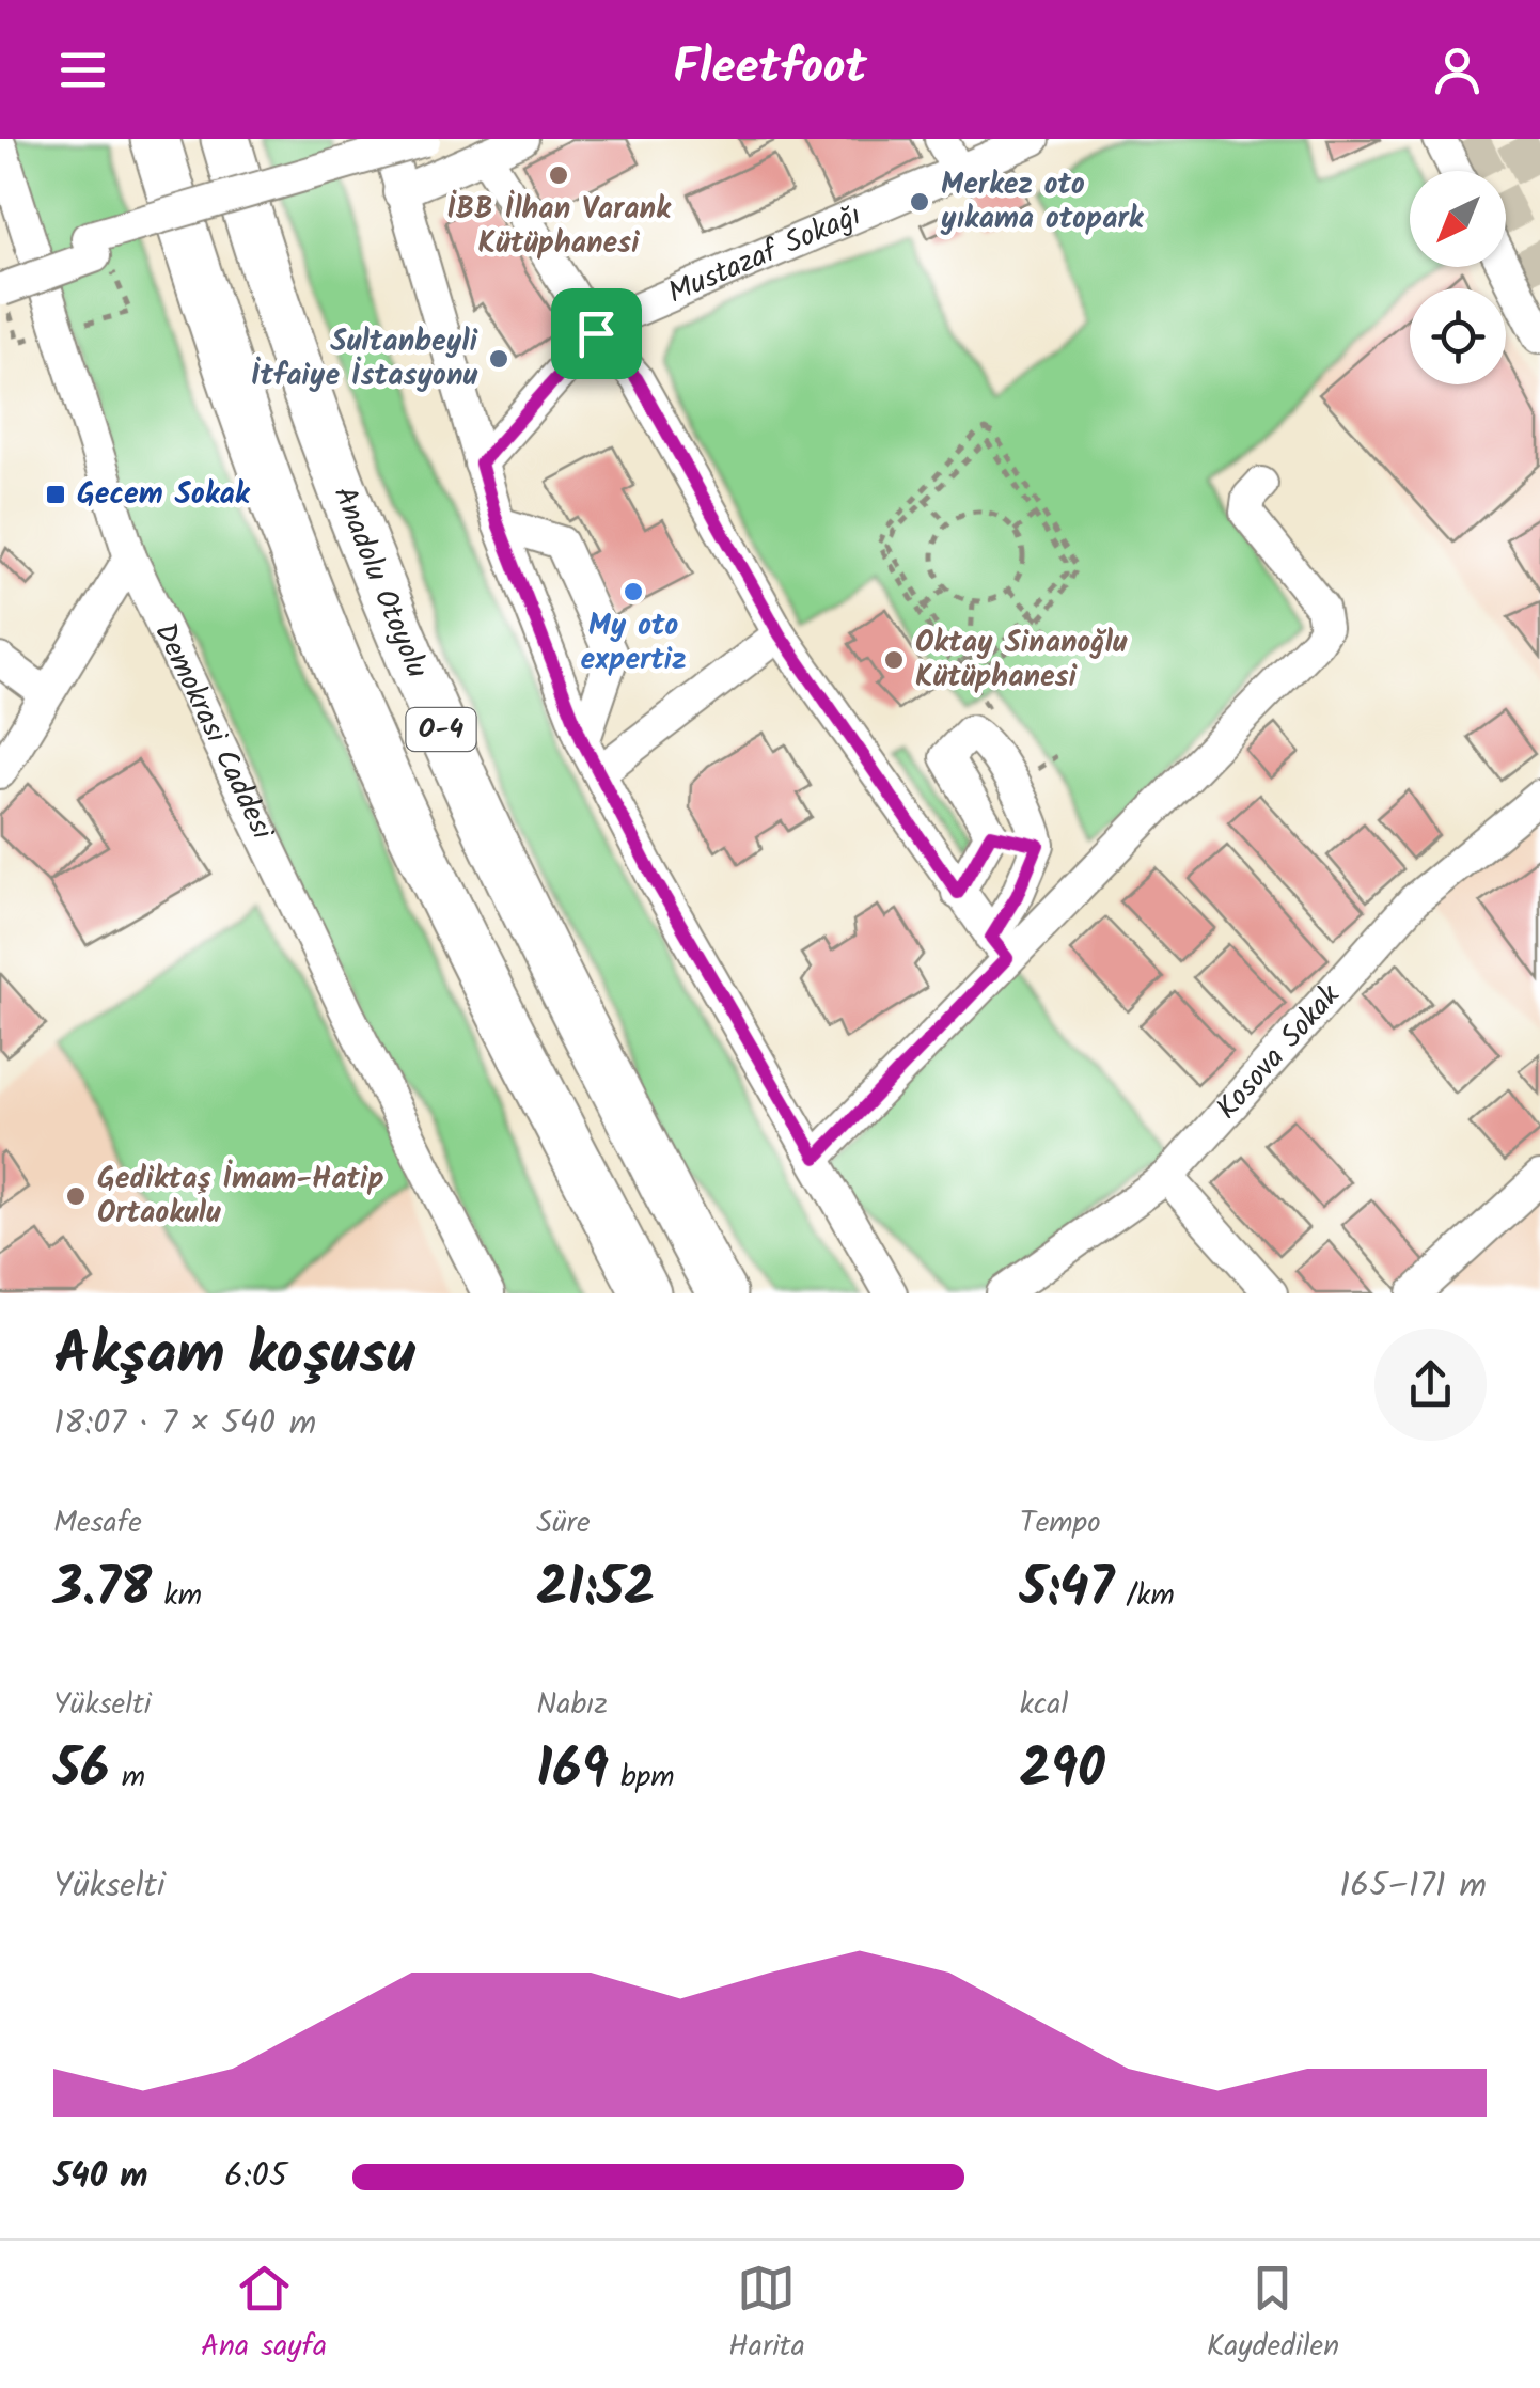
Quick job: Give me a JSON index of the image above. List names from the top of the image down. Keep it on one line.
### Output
{"streets":{"highway":["Anadolu Otoyolu","O-4"],"street":["Mustazaf Sokağı","Demokrasi Caddesi","Kosova Sokak"]},"places":{"other":["İBB İlhan Varank Kütüphanesi","Merkez oto yıkama otopark","Sultanbeyli İtfaiye İstasyonu","My oto expertiz","Oktay Sinanoğlu Kütüphanesi","Gediktaş İmam-Hatip Ortaokulu"],"transit":["Gecem Sokak"]},"north":"bottom left","page":{"header":"Fleetfoot","heading":["Akşam koşusu","18:07 · 7 × 540 m"],"stats":[["Mesafe","3.78 km"],["Süre","21:52"],["Tempo","5:47 /km"],["Yükselti","56 m"],["Nabız","169 bpm"],["kcal","290"]],"chart":["Yükselti","165–171 m"],"list":[{"name":"540 m","note":"6:05"}],"tabs":["Ana sayfa","Harita","Kaydedilen"]}}
